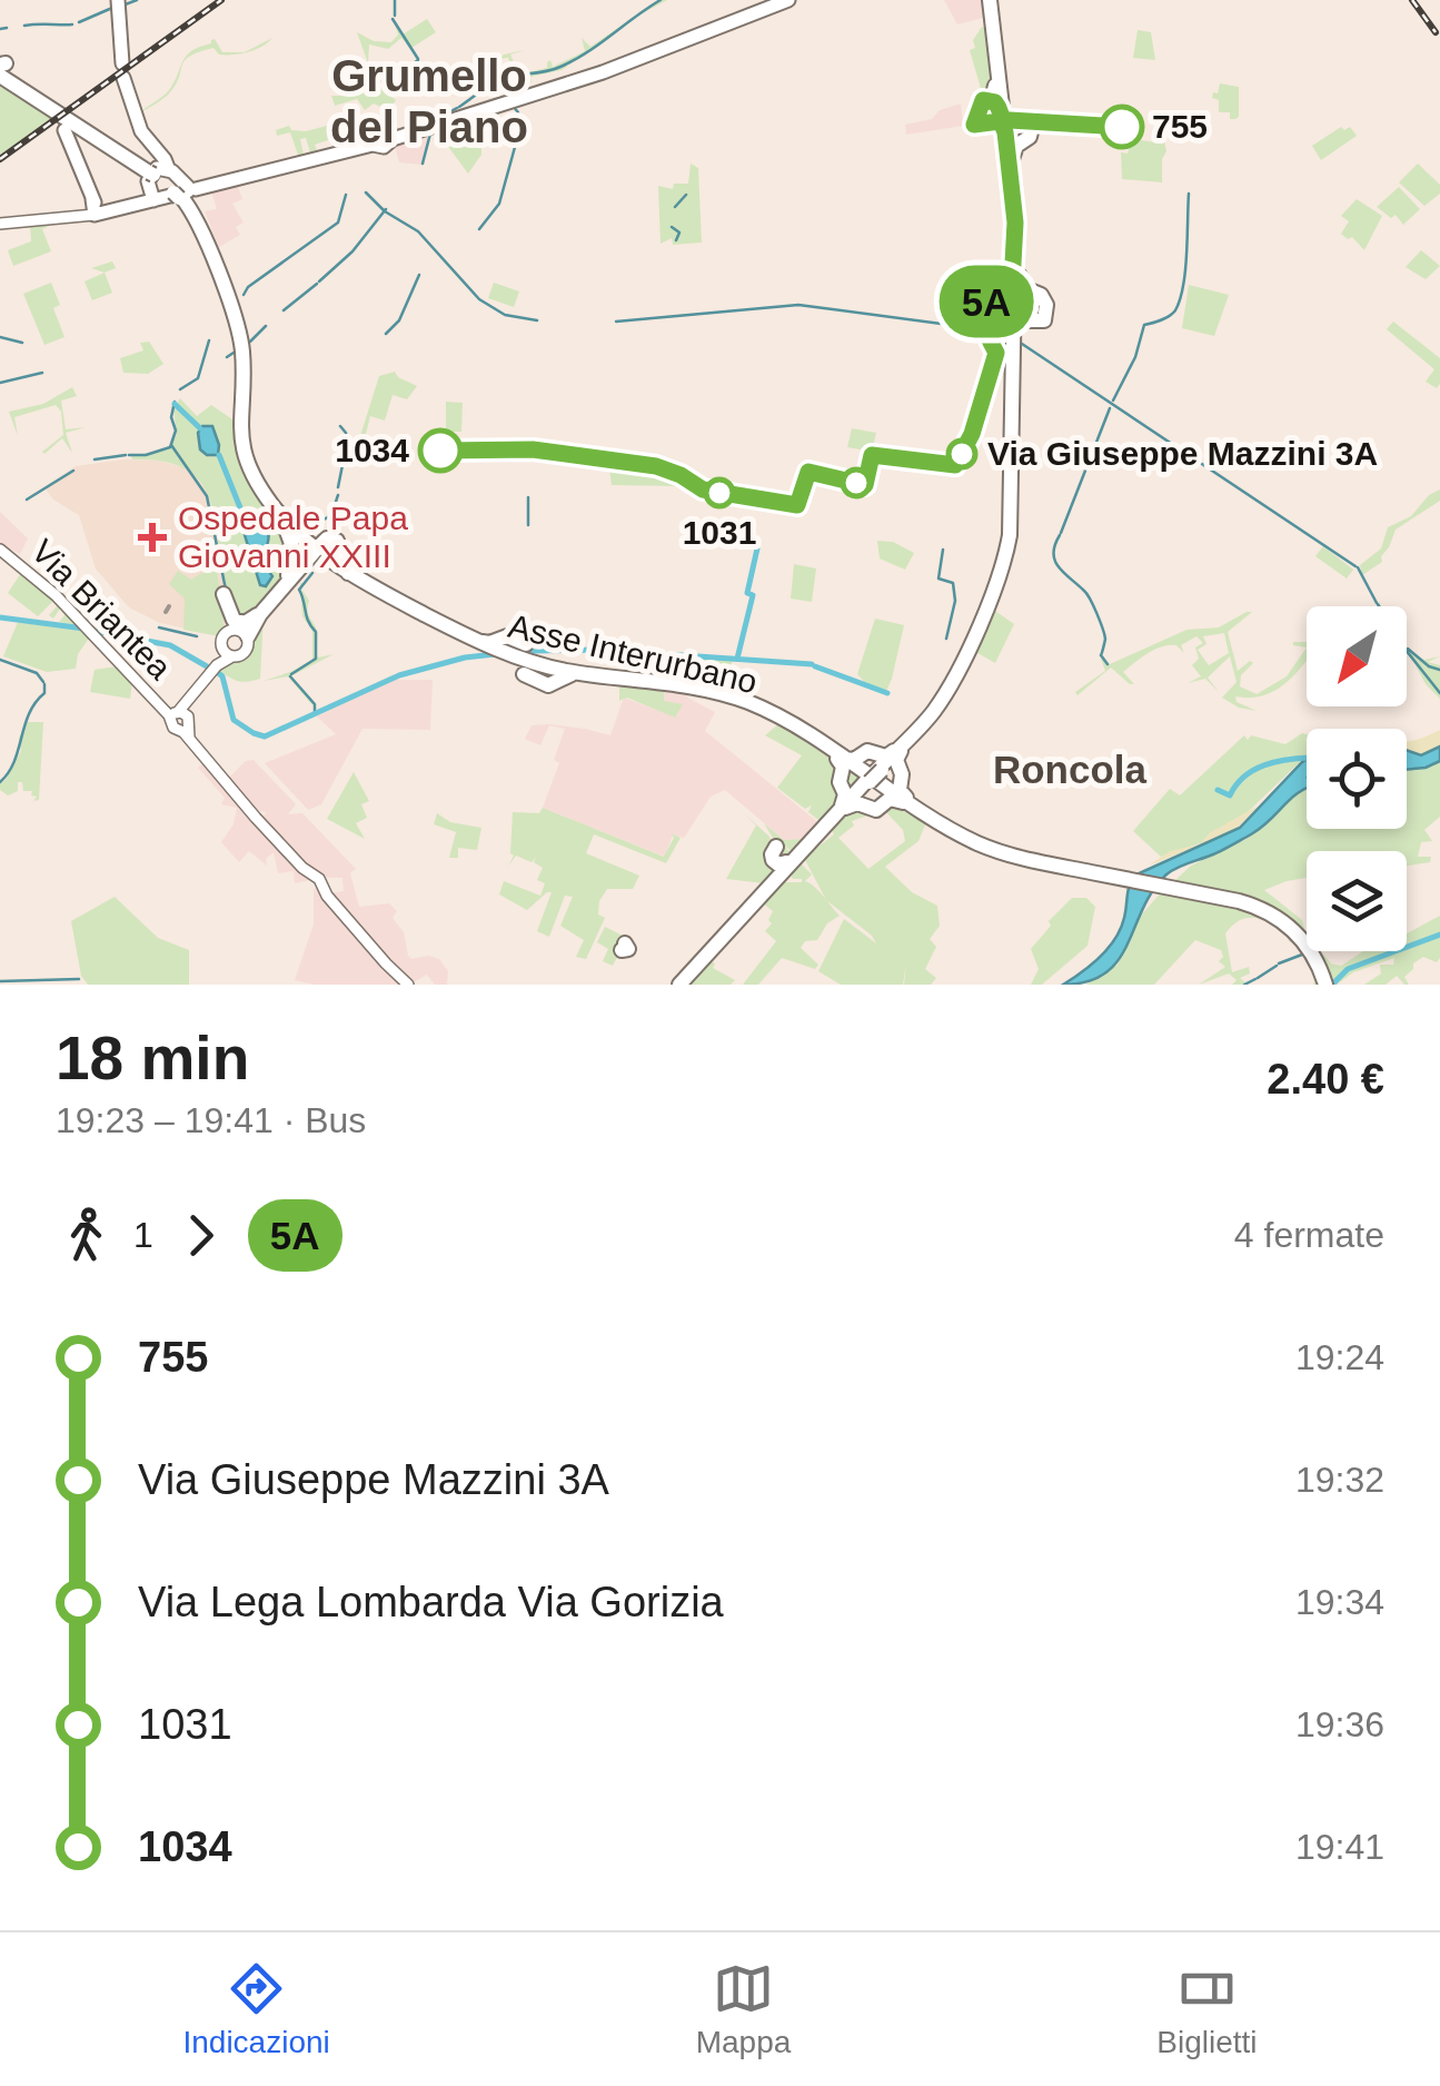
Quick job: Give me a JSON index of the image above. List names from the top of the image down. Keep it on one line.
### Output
{"streets":{"highway":["Asse Interurbano"],"main road":["Via Briantea"]},"districts":["Grumello del Piano","Roncola"],"places":{"other":["755","1034","Via Giuseppe Mazzini 3A","1031"],"health":["Ospedale Papa Giovanni XXIII"]},"lines":["bus line 5A"],"north":"bottom left","page":{"on_map":"5A","heading":["18 min","19:23 – 19:41 · Bus","2.40 €"],"legs":["1","5A","4 fermate"],"list":[{"name":"755","value":"19:24"},{"name":"Via Giuseppe Mazzini 3A","value":"19:32"},{"name":"Via Lega Lombarda Via Gorizia","value":"19:34"},{"name":"1031","value":"19:36"},{"name":"1034","value":"19:41"}],"tabs":["Indicazioni","Mappa","Biglietti"]}}
